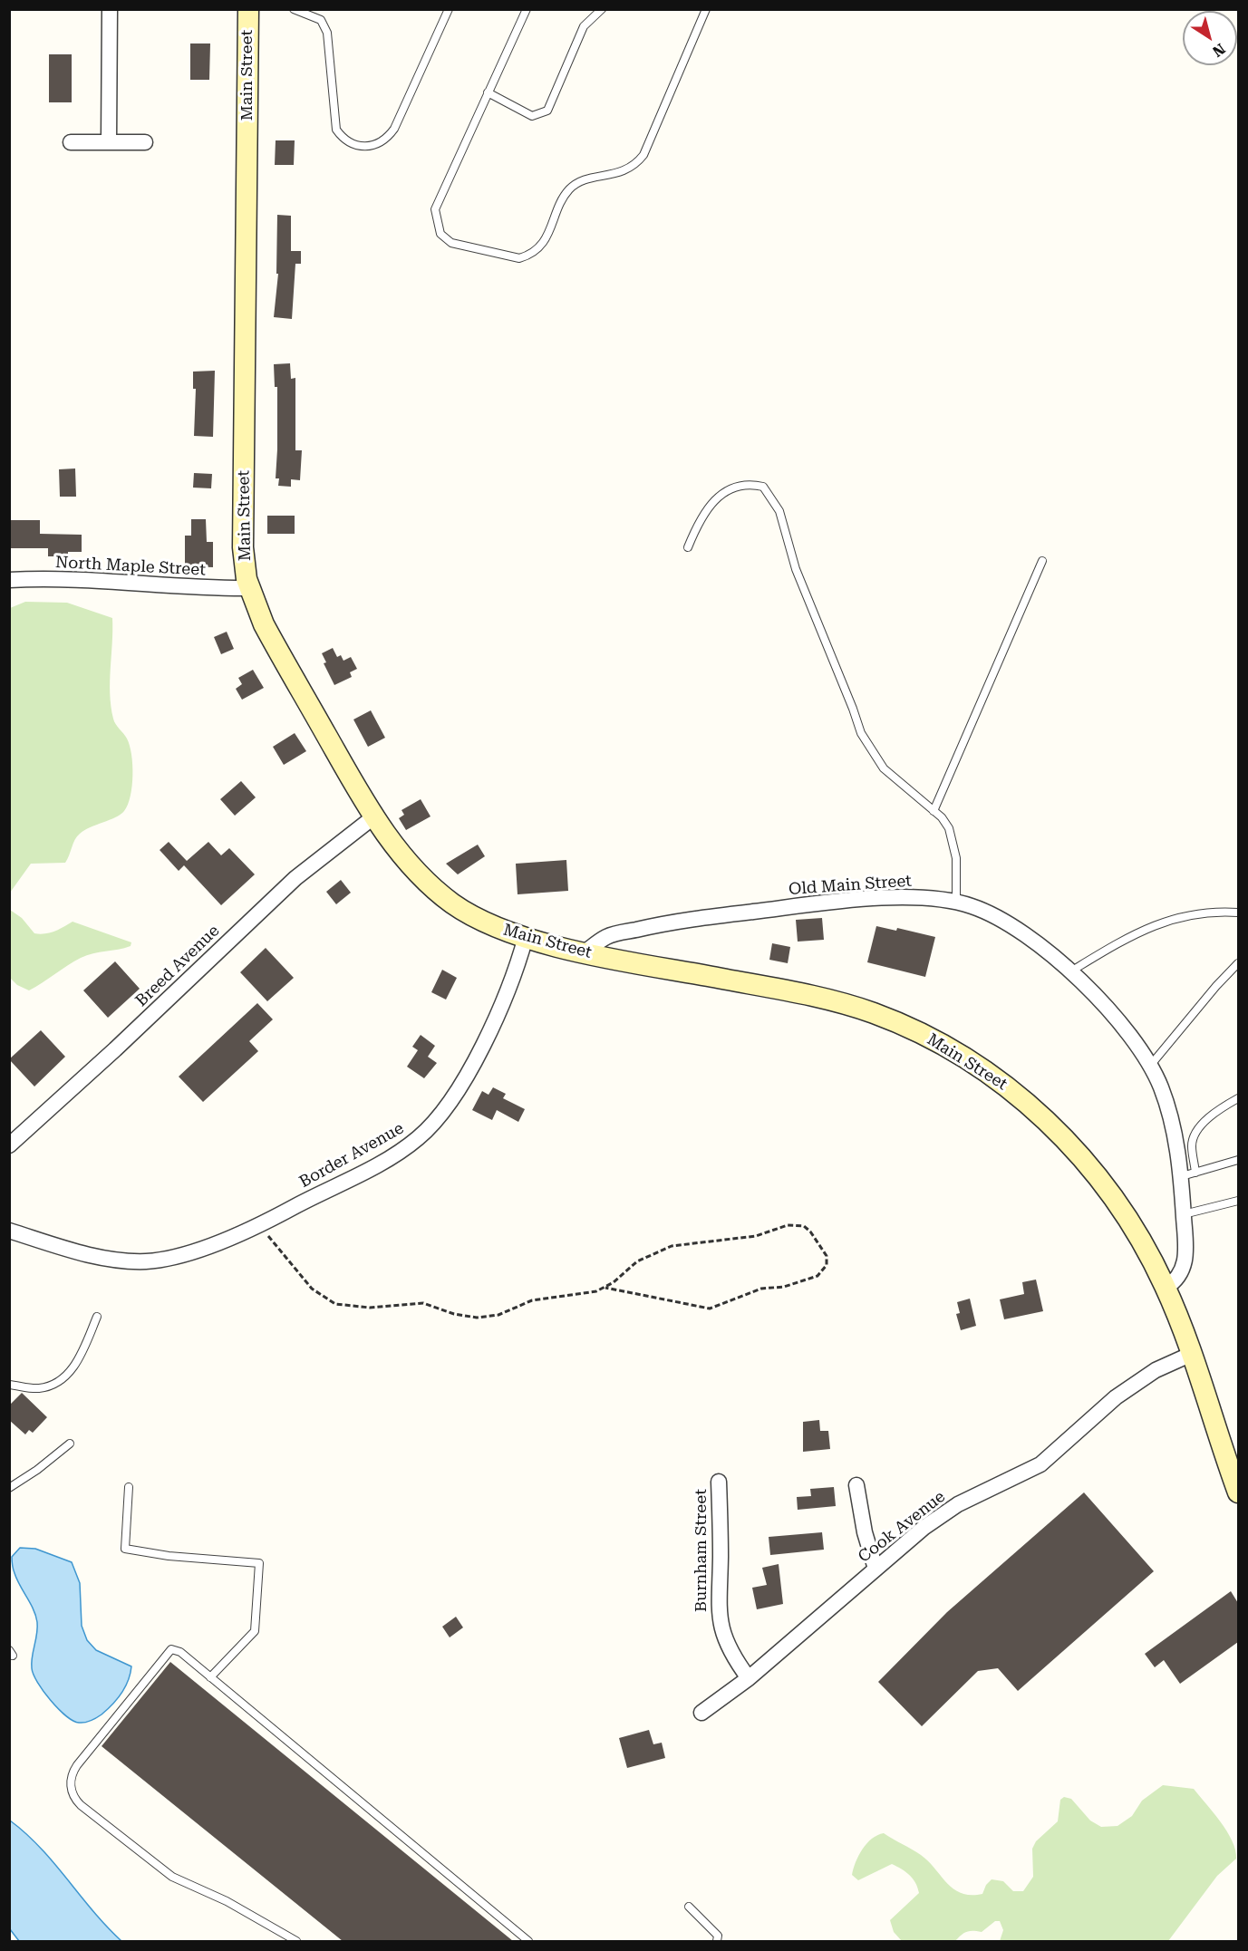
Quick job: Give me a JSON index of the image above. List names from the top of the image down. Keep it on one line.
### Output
{"streets":{"main road":["Main Street"],"street":["North Maple Street","Old Main Street","Breed Avenue","Border Avenue","Cook Avenue","Burnham Street"]},"crossings":[["Main Street","North Maple Street"],["Main Street","Old Main Street"],["Main Street","Breed Avenue"],["Main Street","Border Avenue"],["Main Street","Cook Avenue"],["Cook Avenue","Burnham Street"]],"north":"bottom right"}
